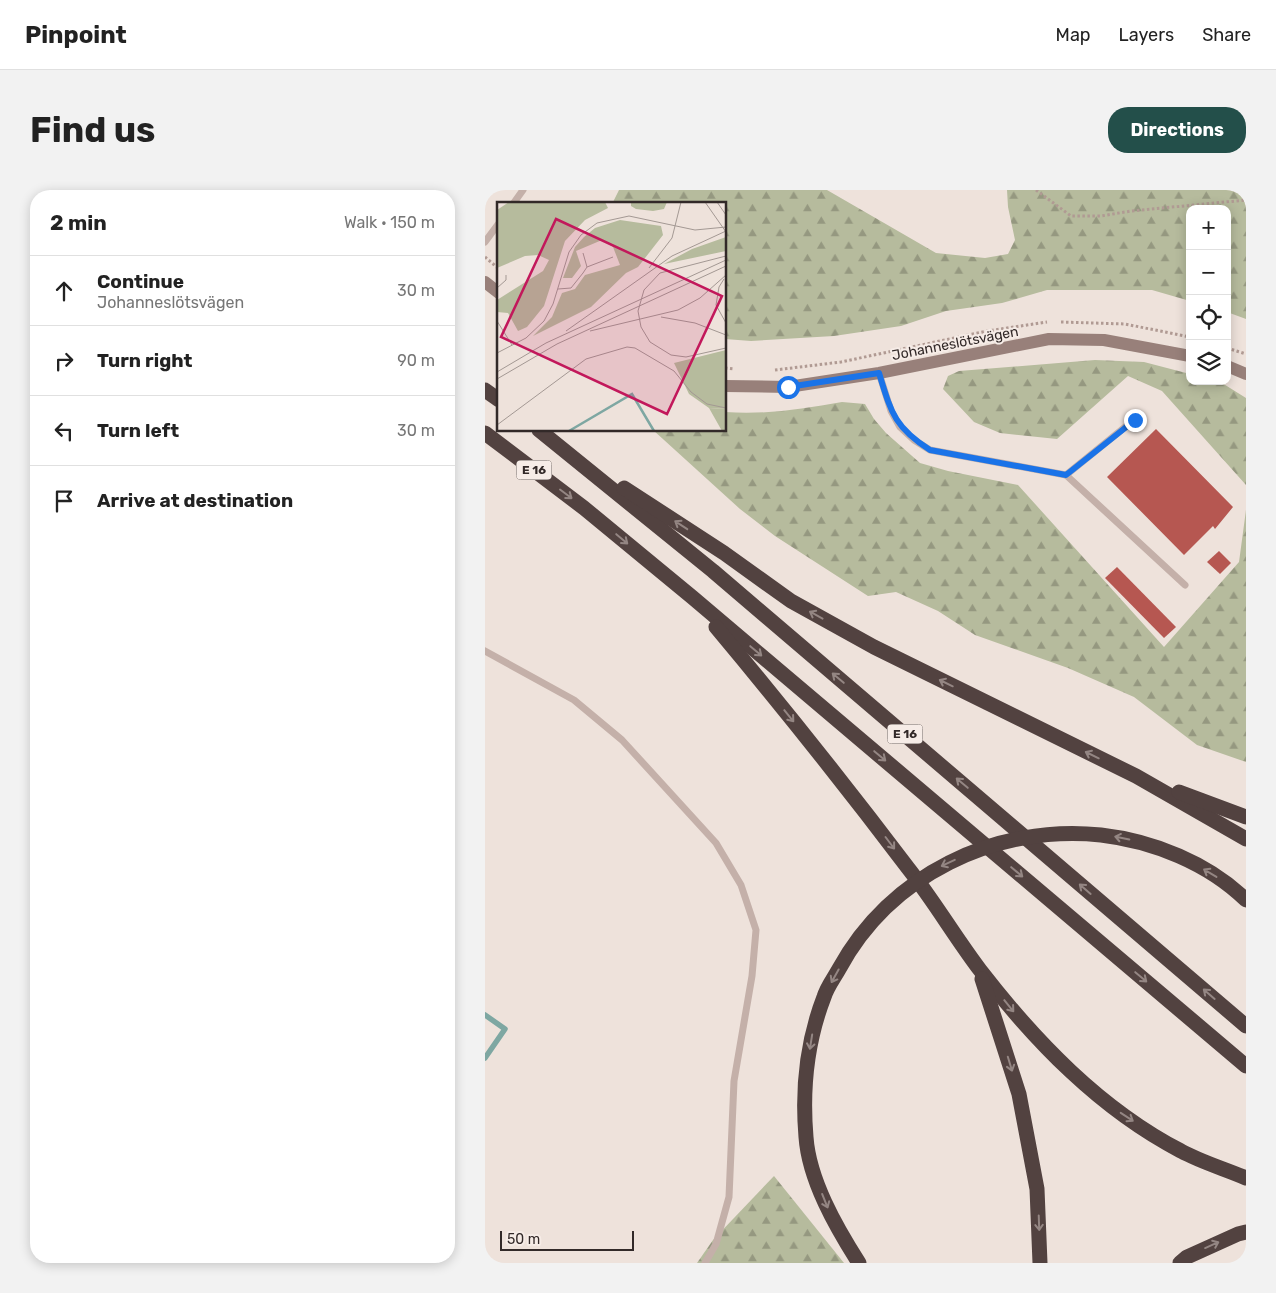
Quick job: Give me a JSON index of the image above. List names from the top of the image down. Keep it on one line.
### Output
{"streets":{"highway":["E 16"],"main road":["Johanneslötsvägen"]},"scale_bar":"50 m","page":{"header":"Pinpoint","nav":["Map","Layers","Share"],"buttons":"Directions","title":"Find us","heading":["2 min","Walk · 150 m"],"map_buttons":["+","−"],"list":[["Continue","Johanneslötsvägen","30 m"],["Turn right","90 m"],["Turn left","30 m"],"Arrive at destination"],"scale":"50 m"}}
